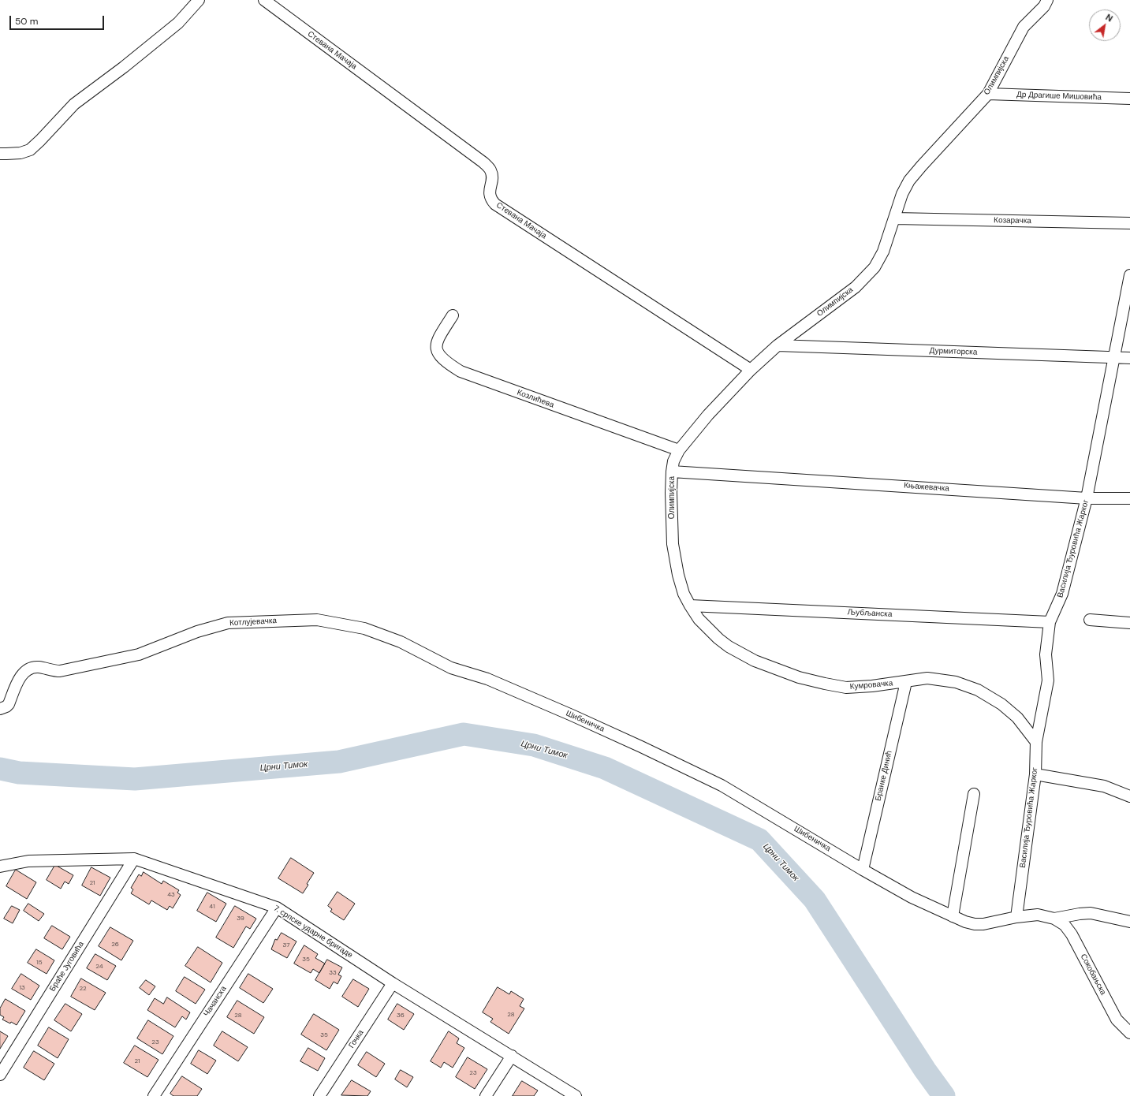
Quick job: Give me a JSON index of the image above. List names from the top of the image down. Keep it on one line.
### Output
{"streets":{"street":["Стевана Мачаја","Олимпијска","Др Драгише Мишовића","Козарачка","Дурмиторска","Козлићева","Књажевачка","Василија Ђуровића Жарког","Љубљанска","Котлујевачка","Кумровачка","Шибеничка","Бранке Динић","7. српске ударне бригаде","Браће Југовића","Сокобањска","Чачанска","Гочка"]},"crossings":[["Стевана Мачаја","Олимпијска"],["Олимпијска","Др Драгише Мишовића"],["Олимпијска","Козарачка"],["Олимпијска","Дурмиторска"],["Олимпијска","Козлићева"],["Олимпијска","Књажевачка"],["Олимпијска","Љубљанска"],["Олимпијска","Кумровачка"],["Дурмиторска","Василија Ђуровића Жарког"],["Књажевачка","Василија Ђуровића Жарког"],["Василија Ђуровића Жарког","Љубљанска"],["Василија Ђуровића Жарког","Кумровачка"],["Василија Ђуровића Жарког","Шибеничка"],["Љубљанска","Кумровачка"],["Котлујевачка","Шибеничка"],["Кумровачка","Бранке Динић"],["Шибеничка","Бранке Динић"],["Шибеничка","Сокобањска"],["7. српске ударне бригаде","Браће Југовића"],["7. српске ударне бригаде","Чачанска"],["7. српске ударне бригаде","Гочка"]],"water":["Црни Тимок"],"house_numbers":["21","43","41","39","26","37","35","15","24","33","13","22","28","28","36","35","23","21","23"],"scale_bar":"50 m","north":"top right"}
